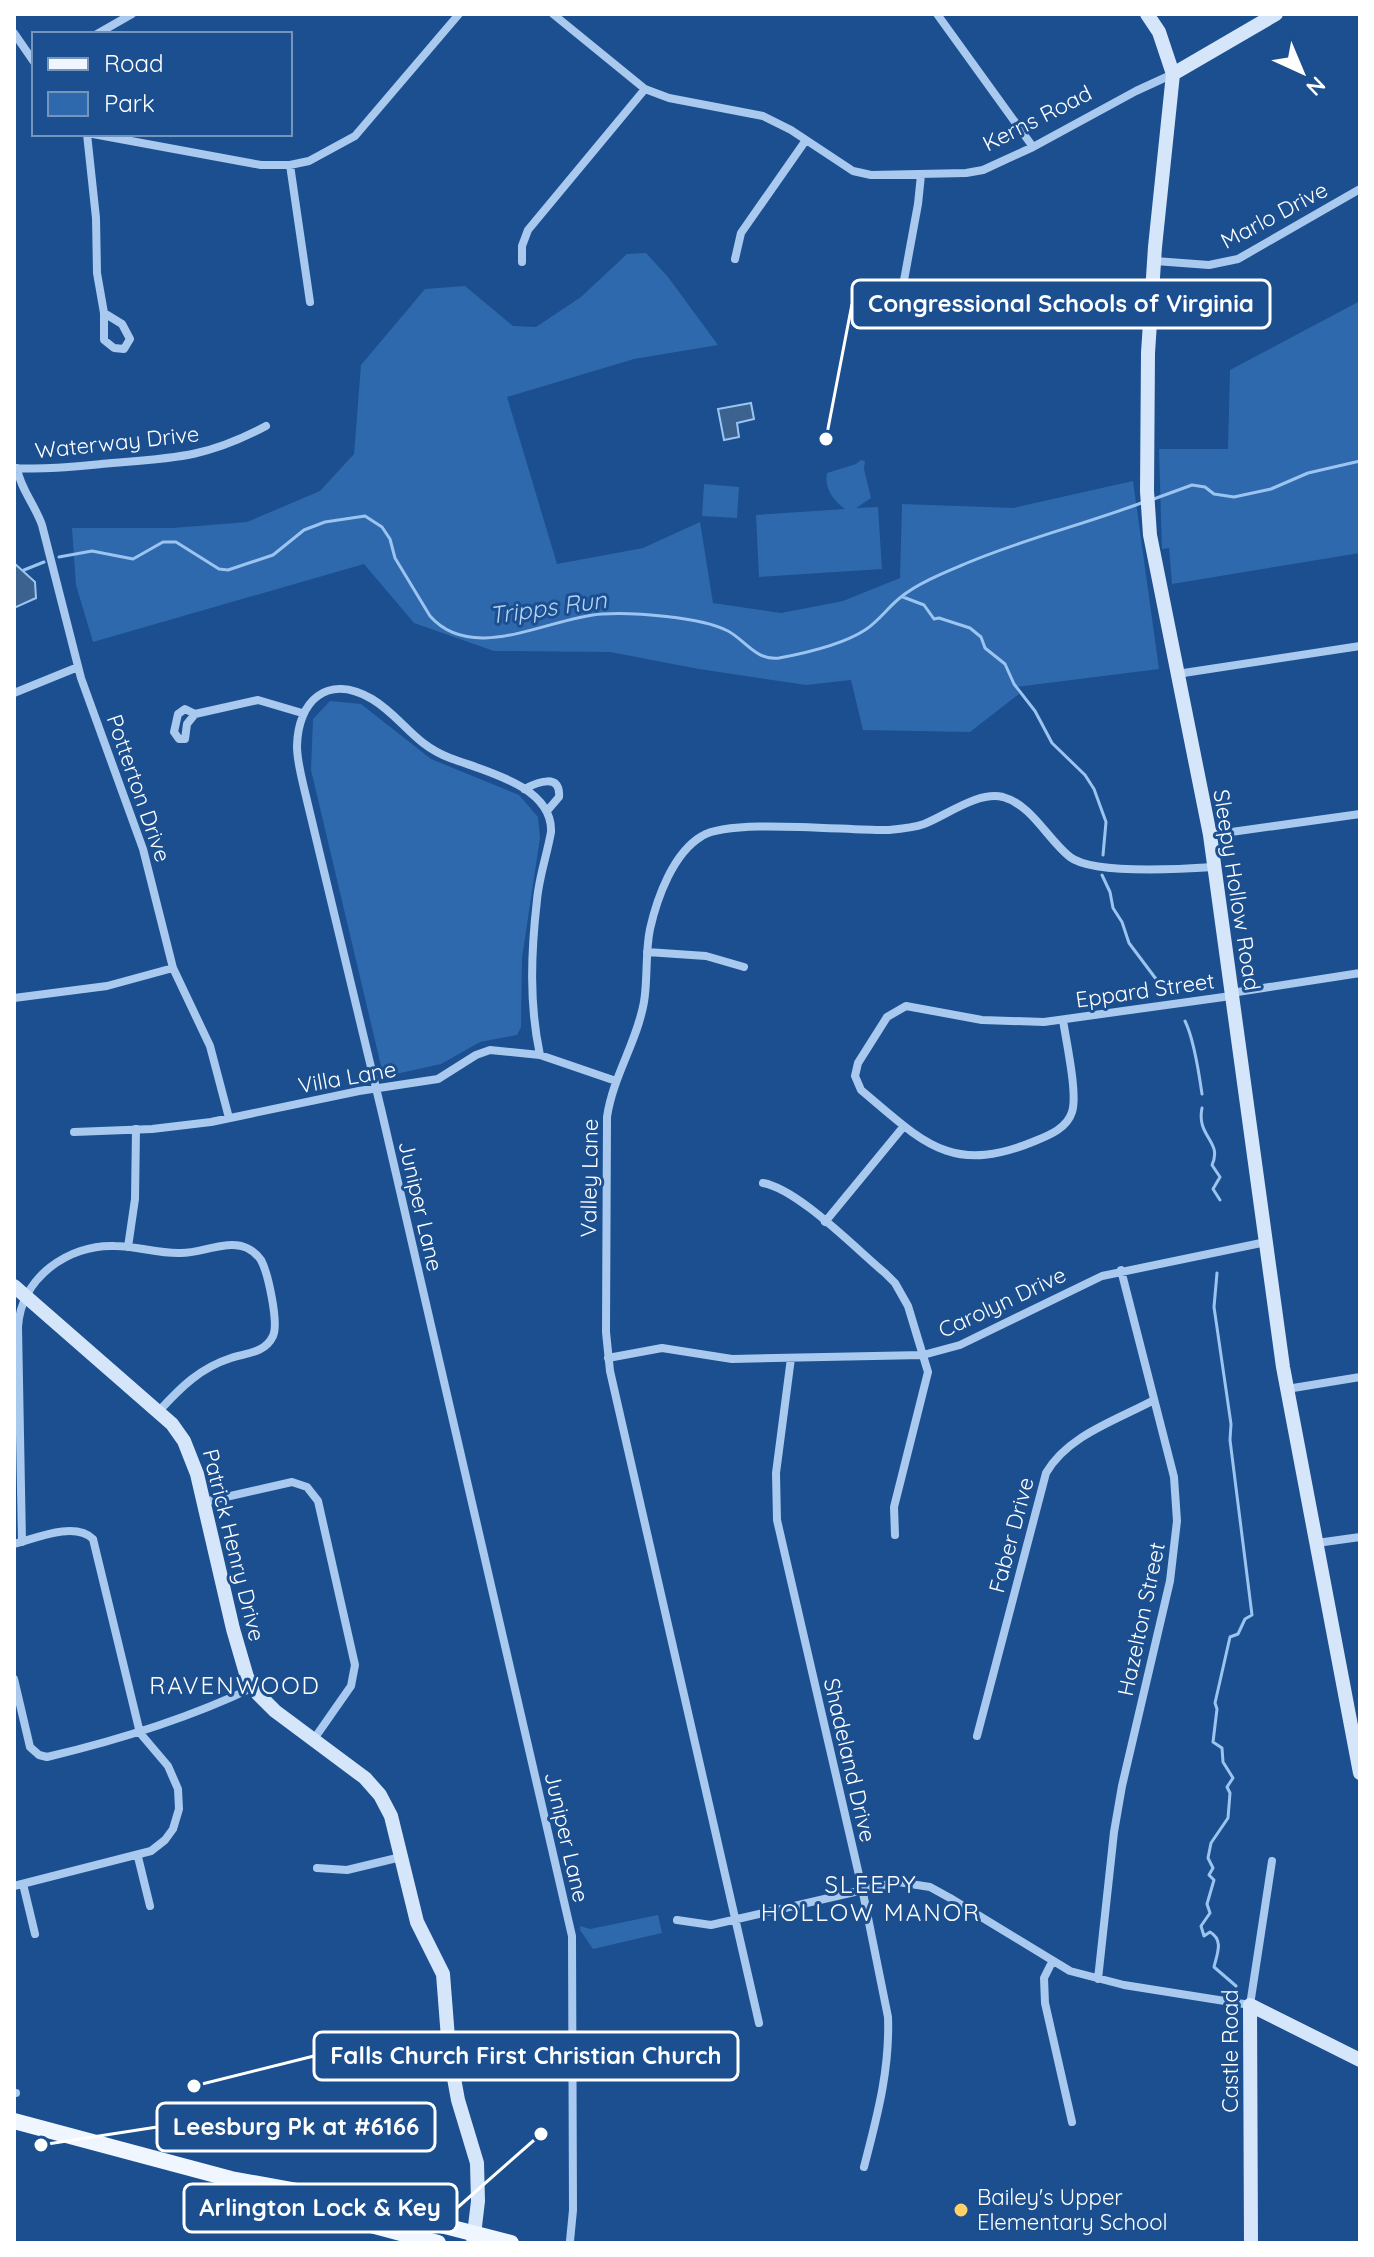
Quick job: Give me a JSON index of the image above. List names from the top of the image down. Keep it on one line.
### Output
{"streets":{"main road":["Kerns Road","Sleepy Hollow Road","Patrick Henry Drive","Castle Road"],"street":["Marlo Drive","Waterway Drive","Potterton Drive","Eppard Street","Villa Lane","Valley Lane","Juniper Lane","Carolyn Drive","Faber Drive","Hazelton Street","Shadeland Drive"]},"crossings":[["Kerns Road","Sleepy Hollow Road"],["Marlo Drive","Sleepy Hollow Road"],["Waterway Drive","Potterton Drive"],["Potterton Drive","Villa Lane"],["Sleepy Hollow Road","Eppard Street"],["Sleepy Hollow Road","Valley Lane"],["Sleepy Hollow Road","Carolyn Drive"],["Villa Lane","Valley Lane"],["Villa Lane","Juniper Lane"],["Valley Lane","Carolyn Drive"],["Carolyn Drive","Hazelton Street"],["Carolyn Drive","Shadeland Drive"],["Faber Drive","Hazelton Street"]],"districts":["RAVENWOOD","SLEEPY HOLLOW MANOR"],"water":["Tripps Run"],"places":["Congressional Schools of Virginia","Falls Church First Christian Church","Arlington Lock & Key","Leesburg Pk at #6166","Bailey's Upper Elementary School"],"legend":["Road","Park"],"north":"bottom right"}
